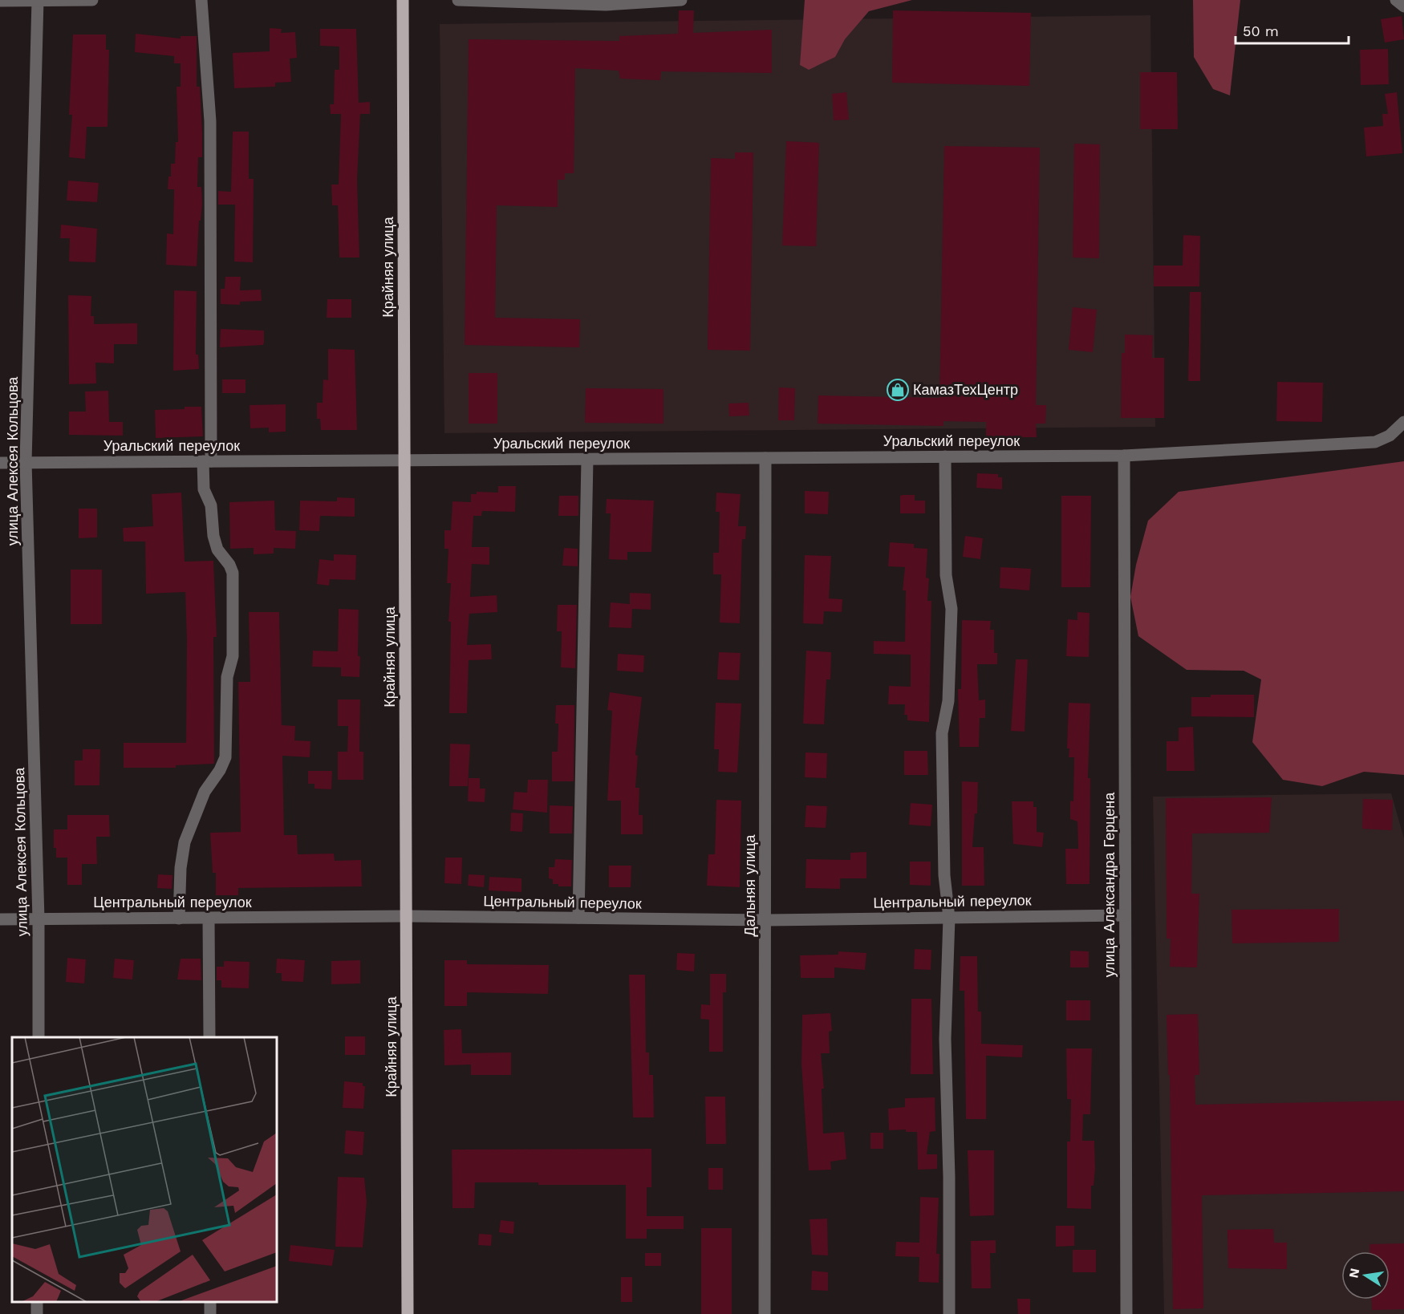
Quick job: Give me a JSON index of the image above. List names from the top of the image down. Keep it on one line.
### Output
{"streets":{"main road":["Крайняя улица"],"street":["Уральский переулок","улица Алексея Кольцова","улица Александра Герцена","Дальняя улица","Центральный переулок"]},"crossings":[["Крайняя улица","Уральский переулок"],["Крайняя улица","Центральный переулок"],["Уральский переулок","улица Алексея Кольцова"],["Уральский переулок","улица Александра Герцена"],["Уральский переулок","Дальняя улица"],["улица Алексея Кольцова","Центральный переулок"],["улица Александра Герцена","Центральный переулок"],["Дальняя улица","Центральный переулок"]],"places":{"shop":["КамазТехЦентр"]},"scale_bar":"50 m","north":"left"}
